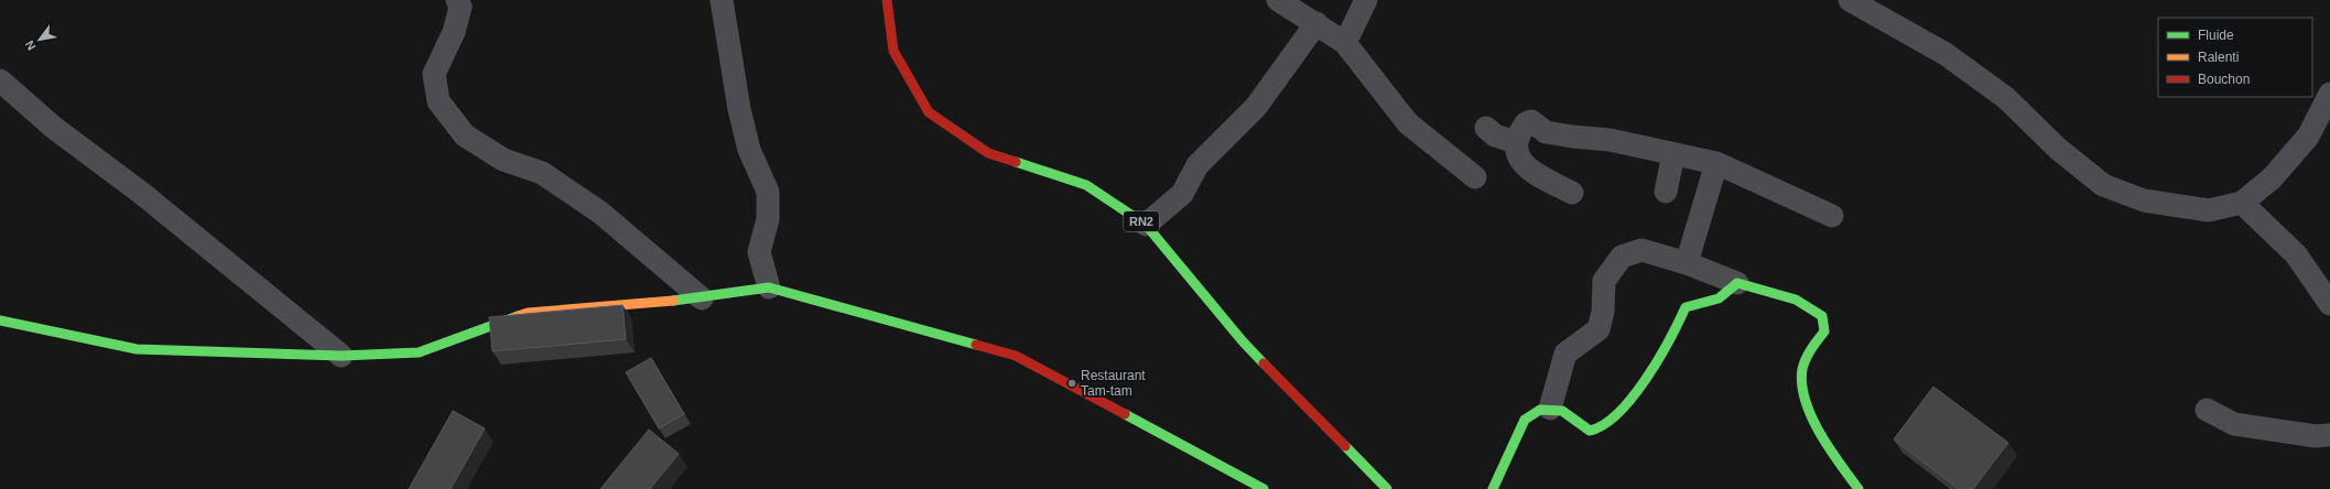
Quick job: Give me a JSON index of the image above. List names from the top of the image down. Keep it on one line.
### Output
{"streets":{"main road":["RN2"]},"places":["Restaurant Tam-tam"],"legend":["Fluide","Ralenti","Bouchon"],"north":"bottom left"}
